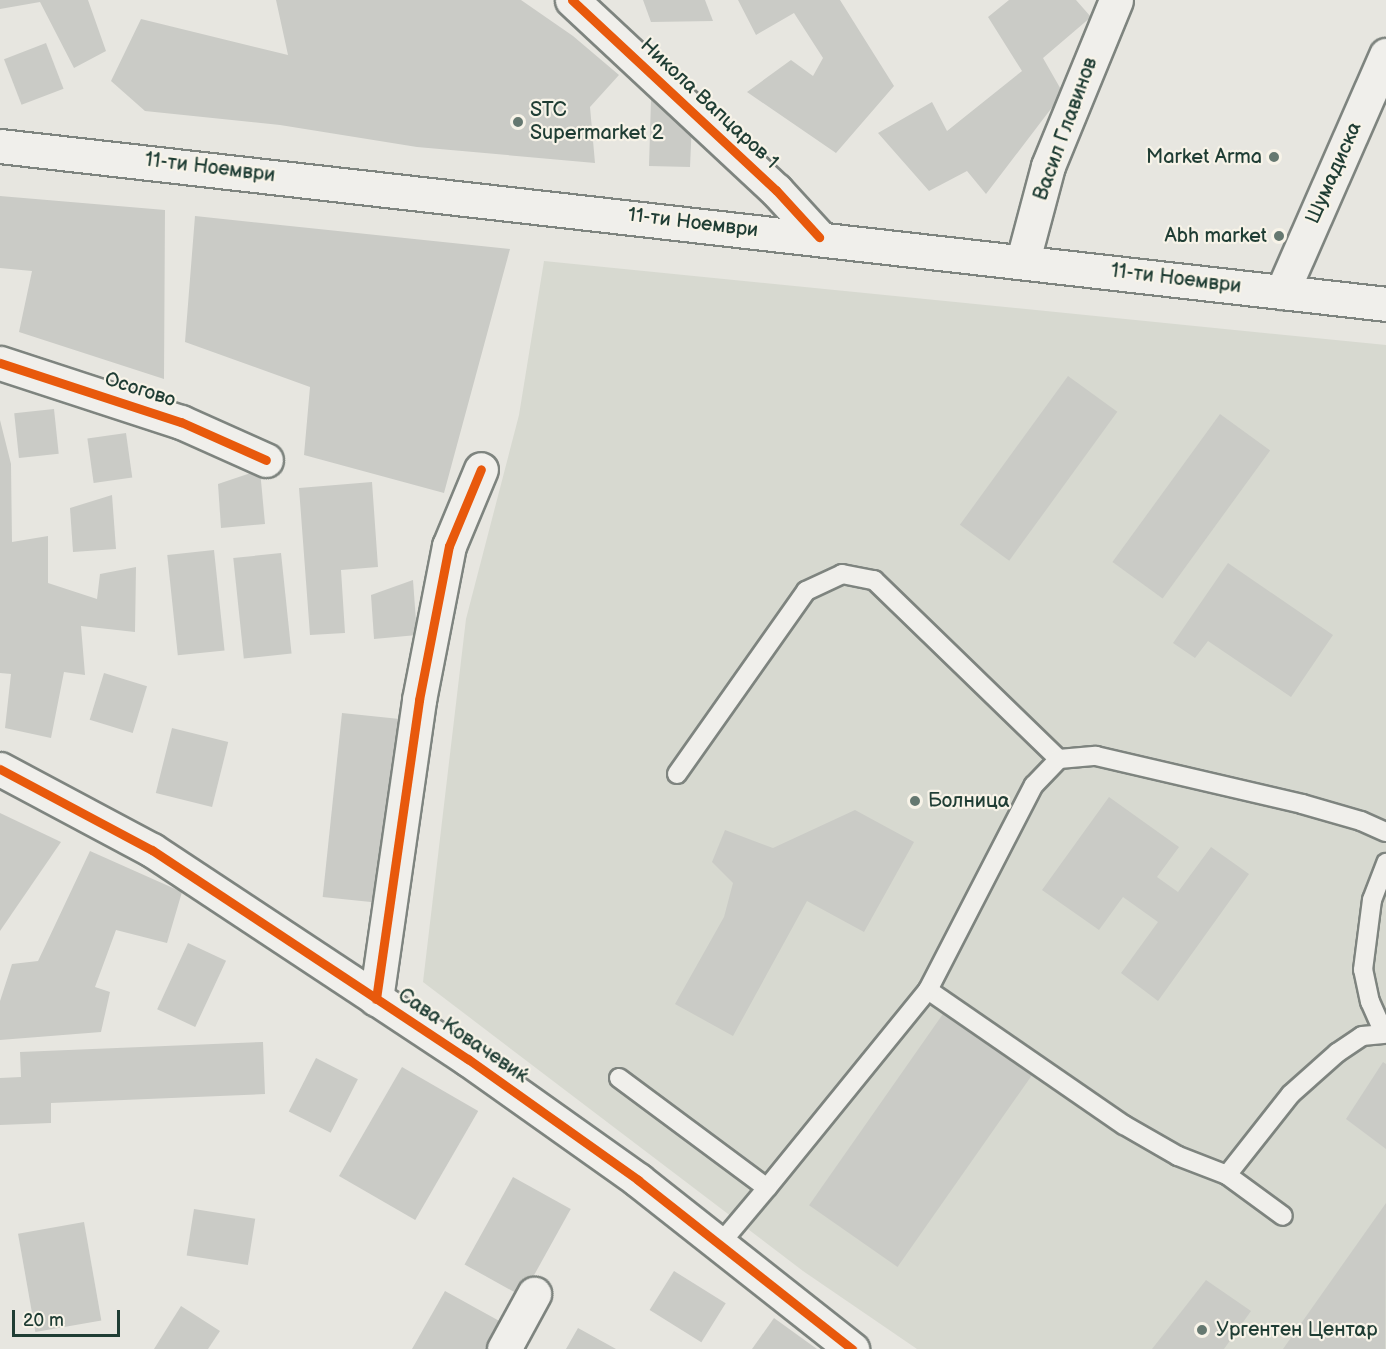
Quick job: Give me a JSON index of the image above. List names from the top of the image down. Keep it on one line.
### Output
{"streets":{"street":["Никола Вапцаров 1","Васил Главинов","11-ти Ноември","Шумадиска","Осогово","Сава Ковачевиќ"]},"crossings":[["Никола Вапцаров 1","11-ти Ноември"],["Васил Главинов","11-ти Ноември"],["11-ти Ноември","Шумадиска"]],"places":["STC Supermarket 2","Market Arma","Abh market","Болница","Ургентен Центар"],"scale_bar":"20 m"}
